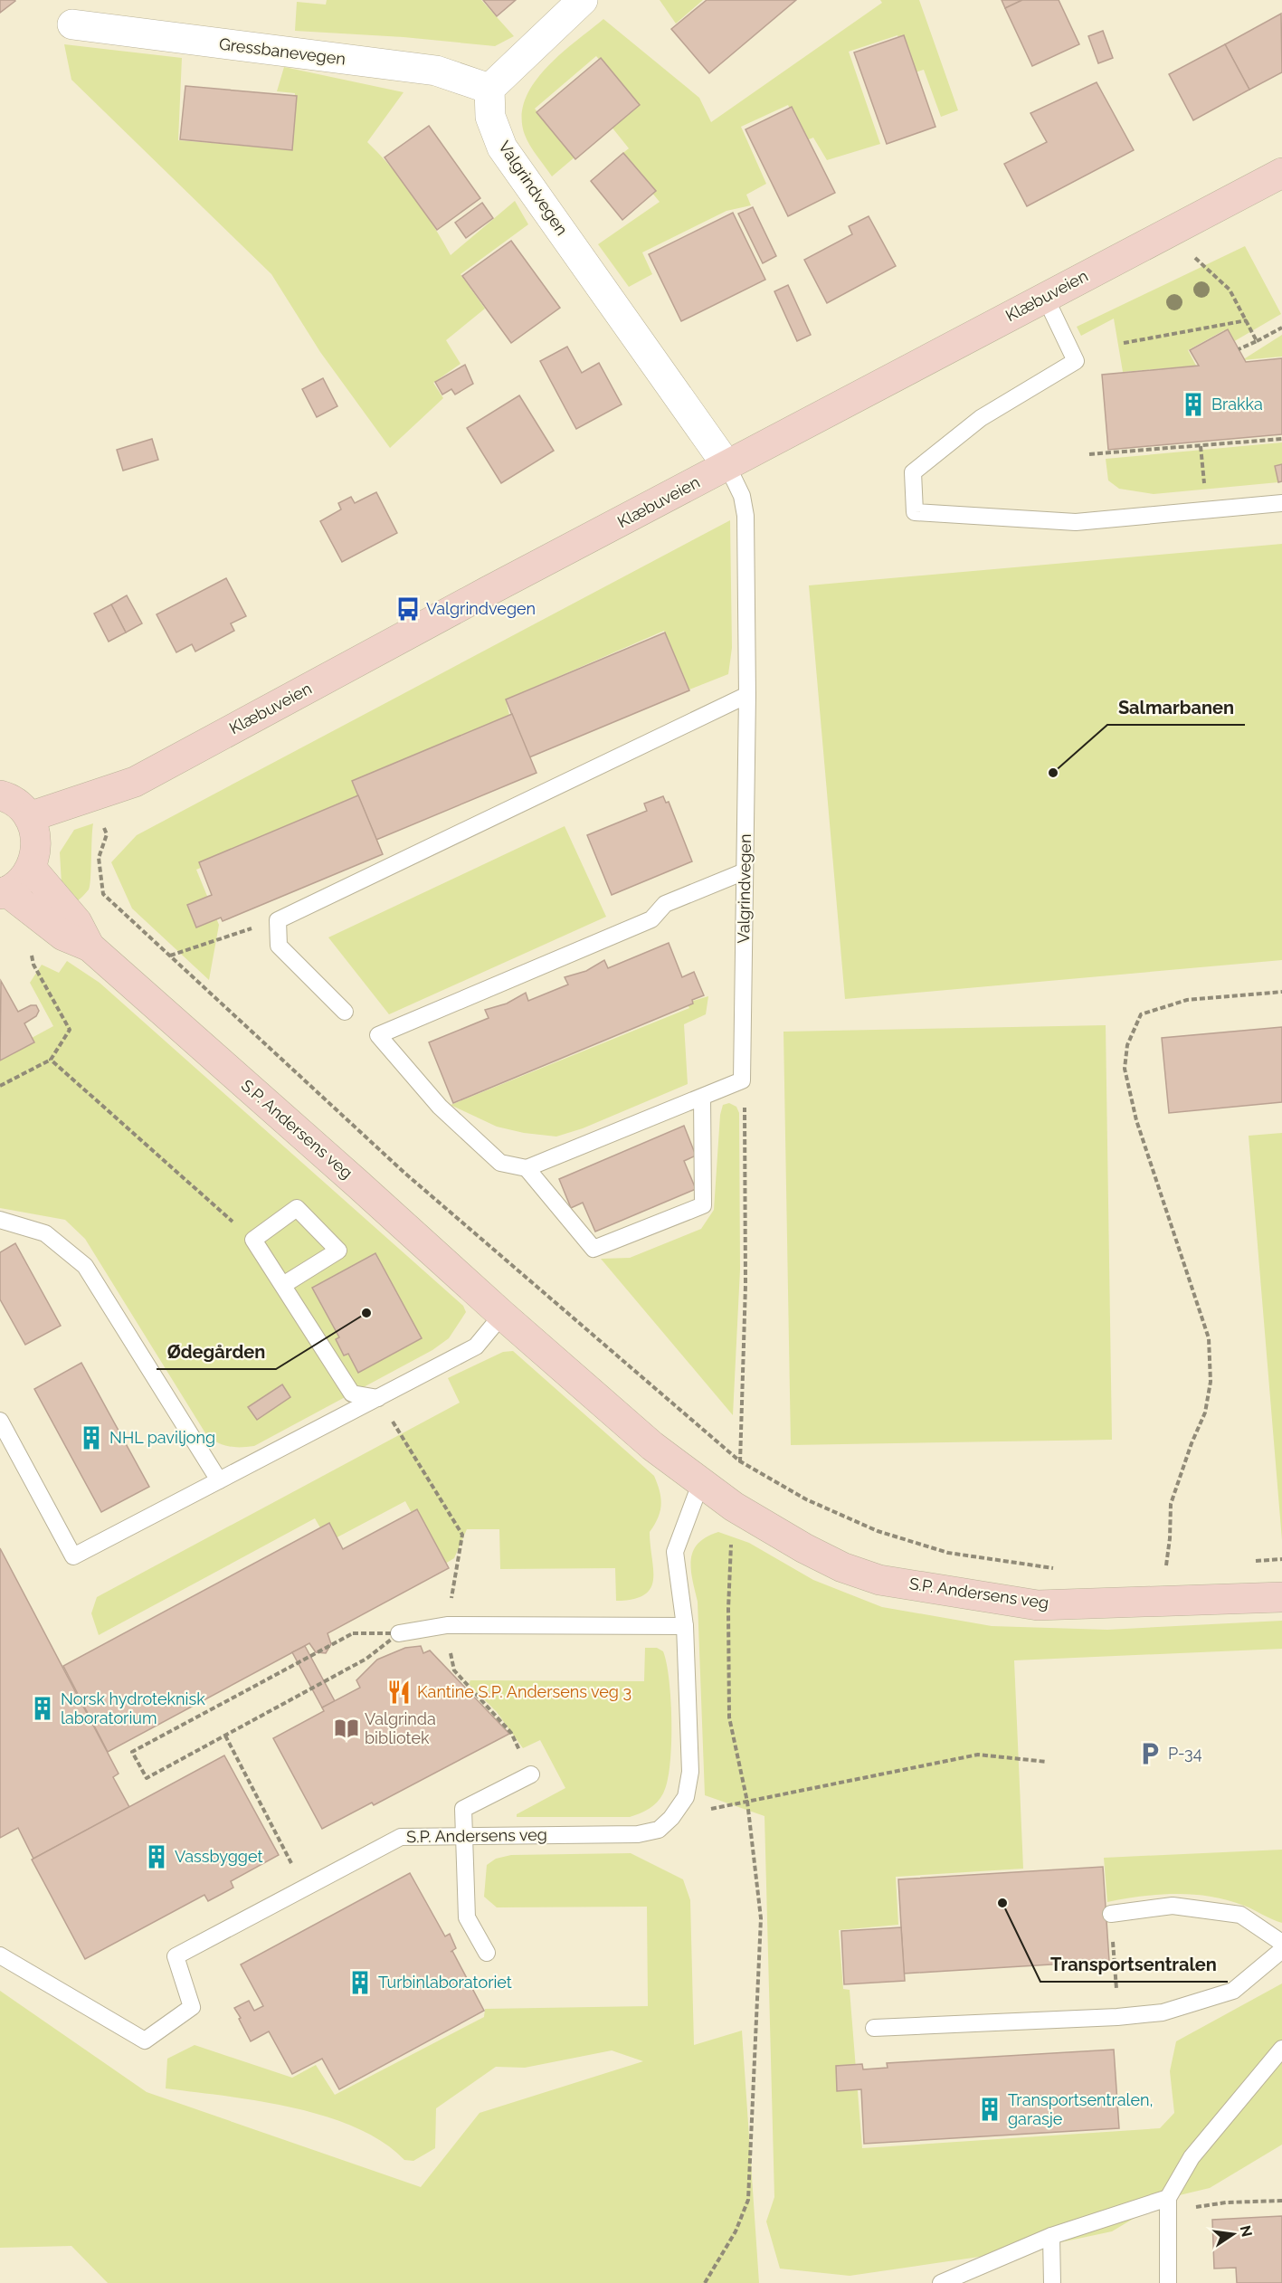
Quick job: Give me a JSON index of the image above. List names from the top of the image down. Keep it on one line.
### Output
{"streets":{"street":["Gressbanevegen","Valgrindvegen","Klæbuveien","S.P. Andersens veg"]},"crossings":[["Gressbanevegen","Valgrindvegen"],["Valgrindvegen","Klæbuveien"]],"places":{"building":["Brakka","NHL paviljong","Norsk hydroteknisk laboratorium","Vassbygget","Turbinlaboratoriet","Transportsentralen, garasje"],"bus stop":["Valgrindvegen"],"other":["Salmarbanen","Ødegården","Transportsentralen"],"restaurant":["Kantine S.P. Andersens veg 3"],"library":["Valgrinda bibliotek"],"parking":["P-34"]},"north":"right"}
